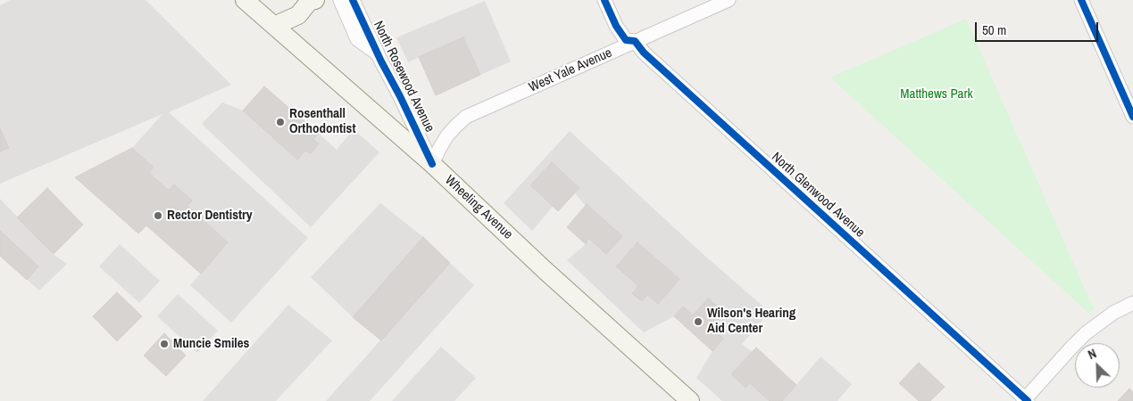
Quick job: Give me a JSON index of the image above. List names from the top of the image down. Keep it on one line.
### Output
{"streets":{"main road":["Wheeling Avenue"],"street":["West Yale Avenue","North Rosewood Avenue","North Glenwood Avenue"]},"crossings":[["West Yale Avenue","North Rosewood Avenue"],["West Yale Avenue","North Glenwood Avenue"],["West Yale Avenue","Wheeling Avenue"],["North Rosewood Avenue","Wheeling Avenue"]],"parks":["Matthews Park"],"places":["Rosenthall Orthodontist","Rector Dentistry","Wilson's Hearing Aid Center","Muncie Smiles"],"scale_bar":"50 m","north":"top left"}
